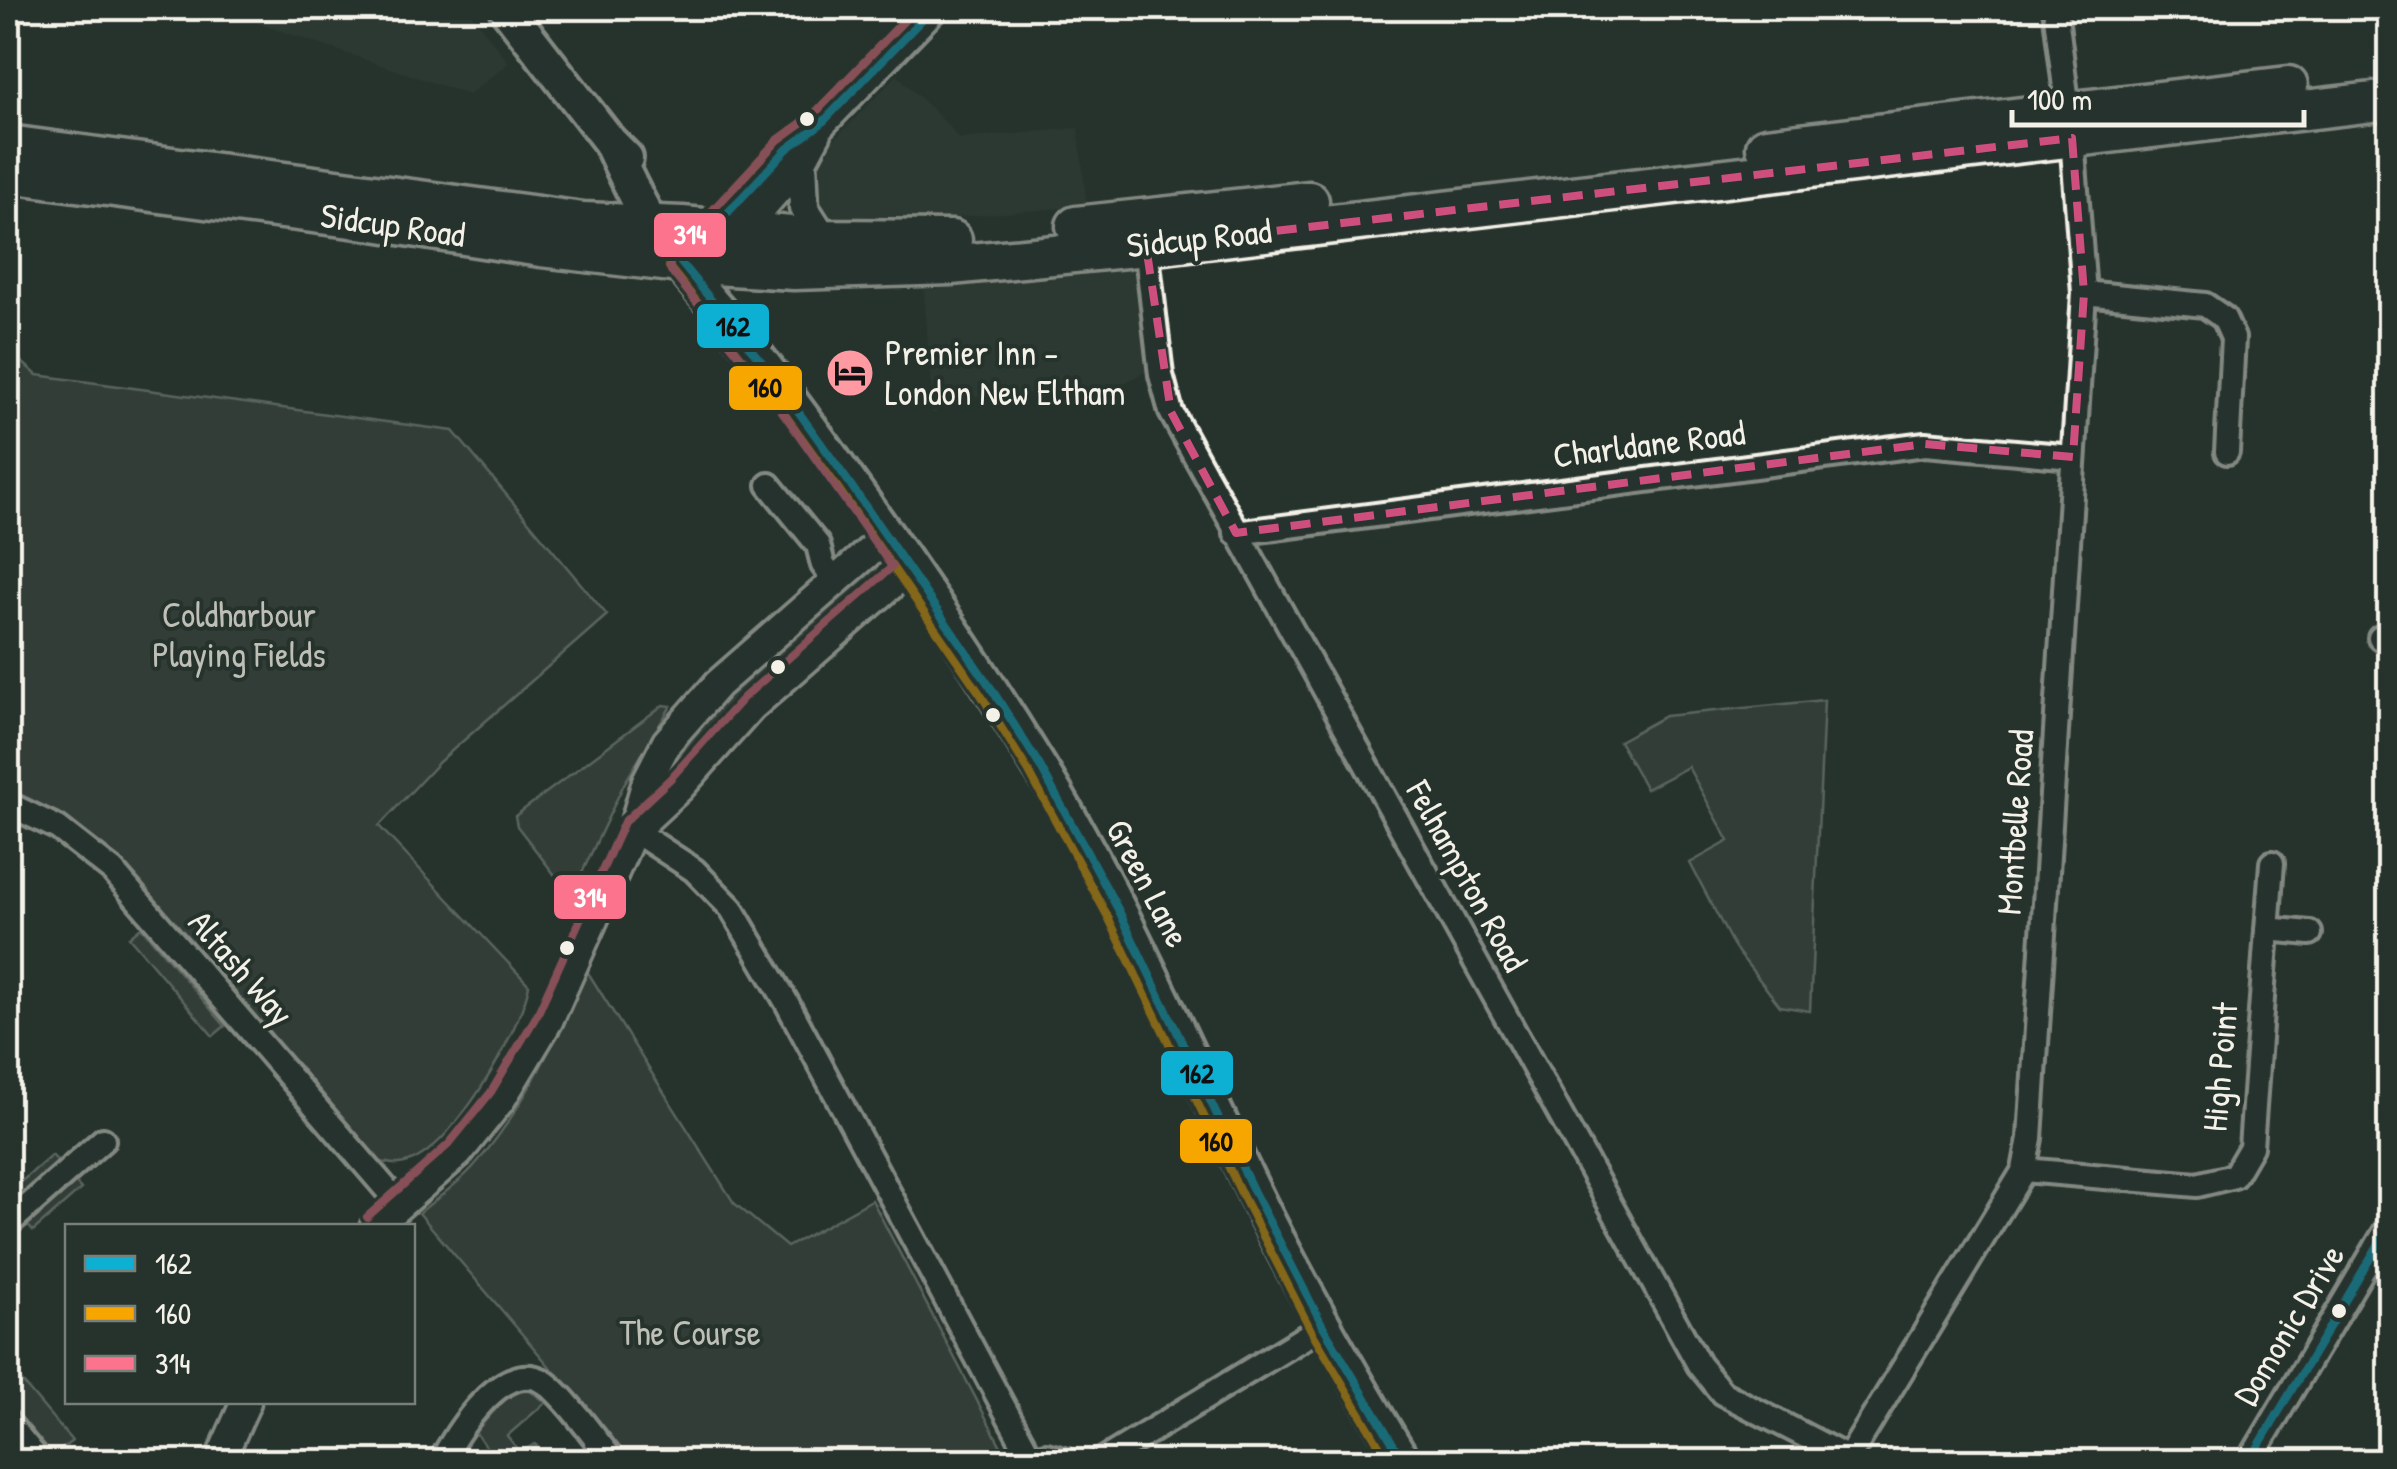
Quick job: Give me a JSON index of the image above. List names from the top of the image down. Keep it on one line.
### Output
{"streets":{"highway":["Sidcup Road"],"main road":["Green Lane"],"street":["Charldane Road","Montbelle Road","Felhampton Road","Altash Way","High Point","Domonic Drive"]},"crossings":[["Sidcup Road","Montbelle Road"],["Sidcup Road","Felhampton Road"],["Sidcup Road","Green Lane"],["Charldane Road","Montbelle Road"],["Charldane Road","Felhampton Road"],["Montbelle Road","Felhampton Road"],["Montbelle Road","High Point"]],"parks":["Coldharbour Playing Fields","The Course"],"places":{"hotel":["Premier Inn - London New Eltham"]},"lines":["transit line 162","transit line 160","transit line 314"],"legend":["162","160","314"],"scale_bar":"100 m"}
